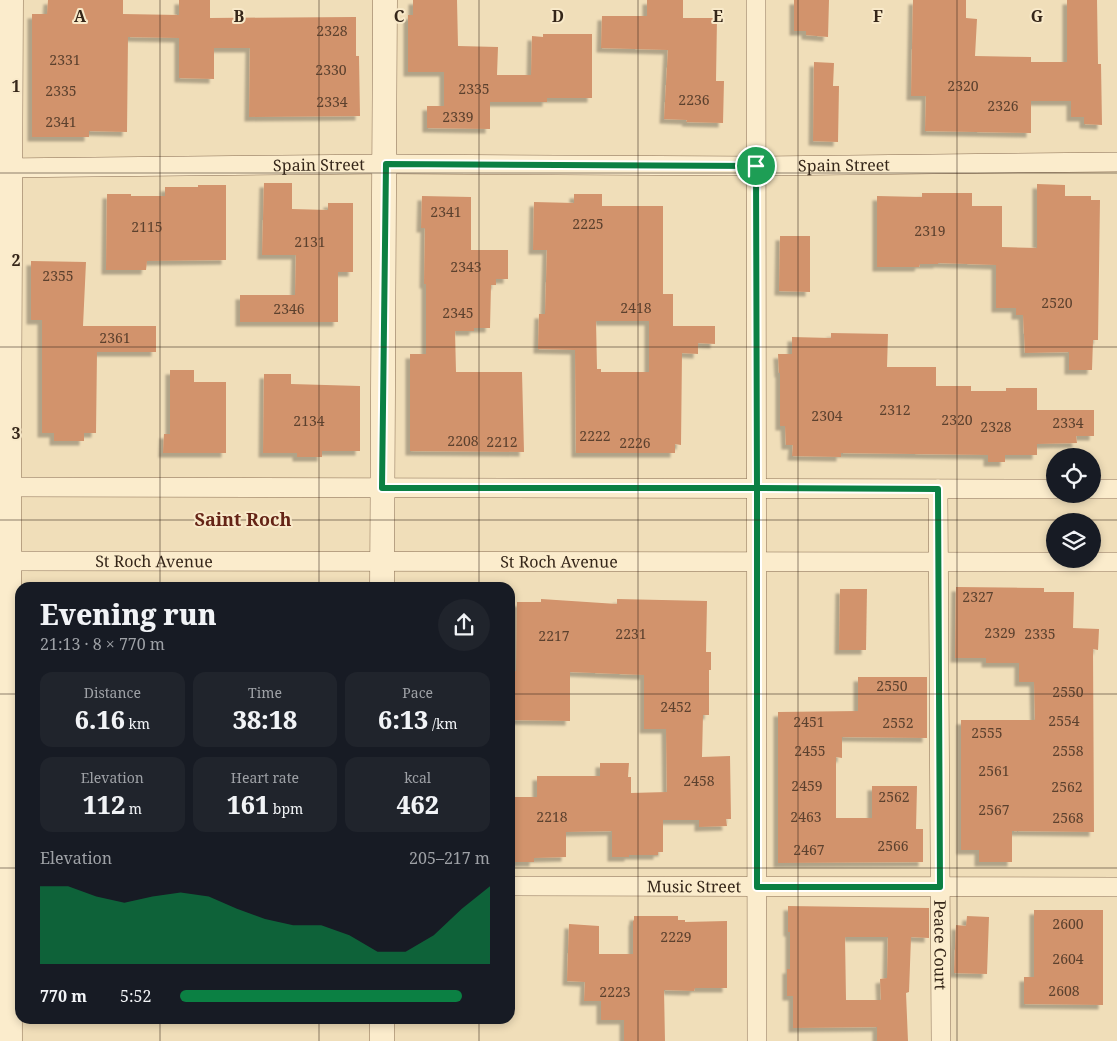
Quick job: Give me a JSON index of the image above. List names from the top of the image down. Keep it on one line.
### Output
{"streets":{"street":["Spain Street","St Roch Avenue","Music Street","Peace Court"]},"crossings":[["St Roch Avenue","Peace Court"],["Music Street","Peace Court"]],"districts":["Saint Roch"],"house_numbers":["2328","2331","2330","2320","2335","2335","2236","2334","2326","2339","2341","2341","2225","2115","2319","2131","2343","2355","2520","2418","2346","2345","2361","2312","2304","2320","2134","2334","2328","2222","2208","2212","2226","2327","2329","2231","2335","2217","2550","2550","2452","2554","2451","2552","2555","2455","2558","2561","2458","2459","2562","2562","2567","2218","2463","2568","2566","2467","2600","2229","2604","2608","2223"],"page":{"heading":["Evening run","21:13 · 8 × 770 m"],"stats":[["Distance","6.16 km"],["Time","38:18"],["Pace","6:13 /km"],["Elevation","112 m"],["Heart rate","161 bpm"],["kcal","462"]],"chart":["Elevation","205–217 m"],"list":[{"name":"770 m","note":"5:52"}]},"grid":{"columns":["A","B","C","D","E","F","G"],"rows":["1","2","3"]}}
